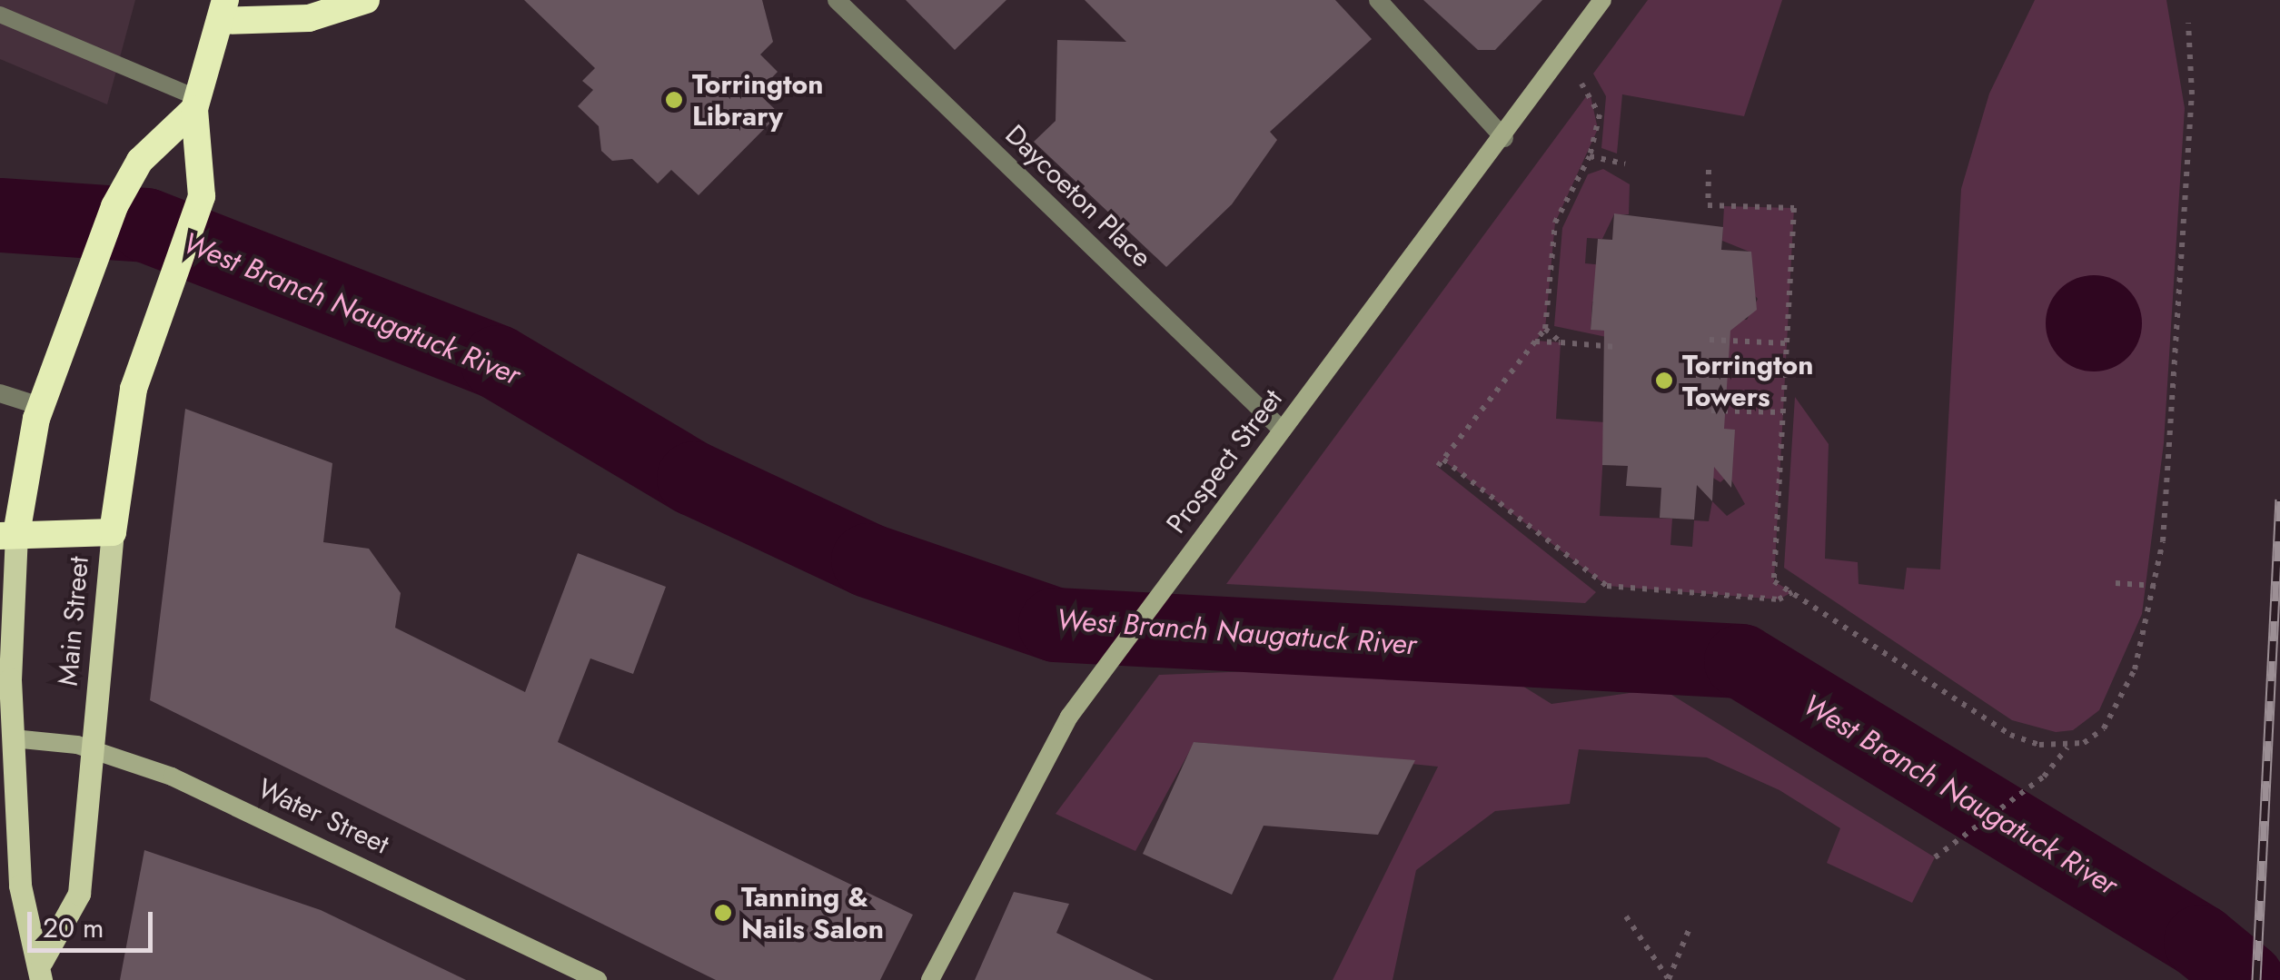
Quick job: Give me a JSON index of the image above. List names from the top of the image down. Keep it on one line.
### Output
{"streets":{"highway":["Main Street"],"main road":["Prospect Street","Water Street"],"street":["Daycoeton Place"]},"crossings":[["Daycoeton Place","Prospect Street"],["Main Street","Water Street"]],"water":["West Branch Naugatuck River"],"places":["Torrington Library","Torrington Towers","Tanning & Nails Salon"],"scale_bar":"20 m"}
